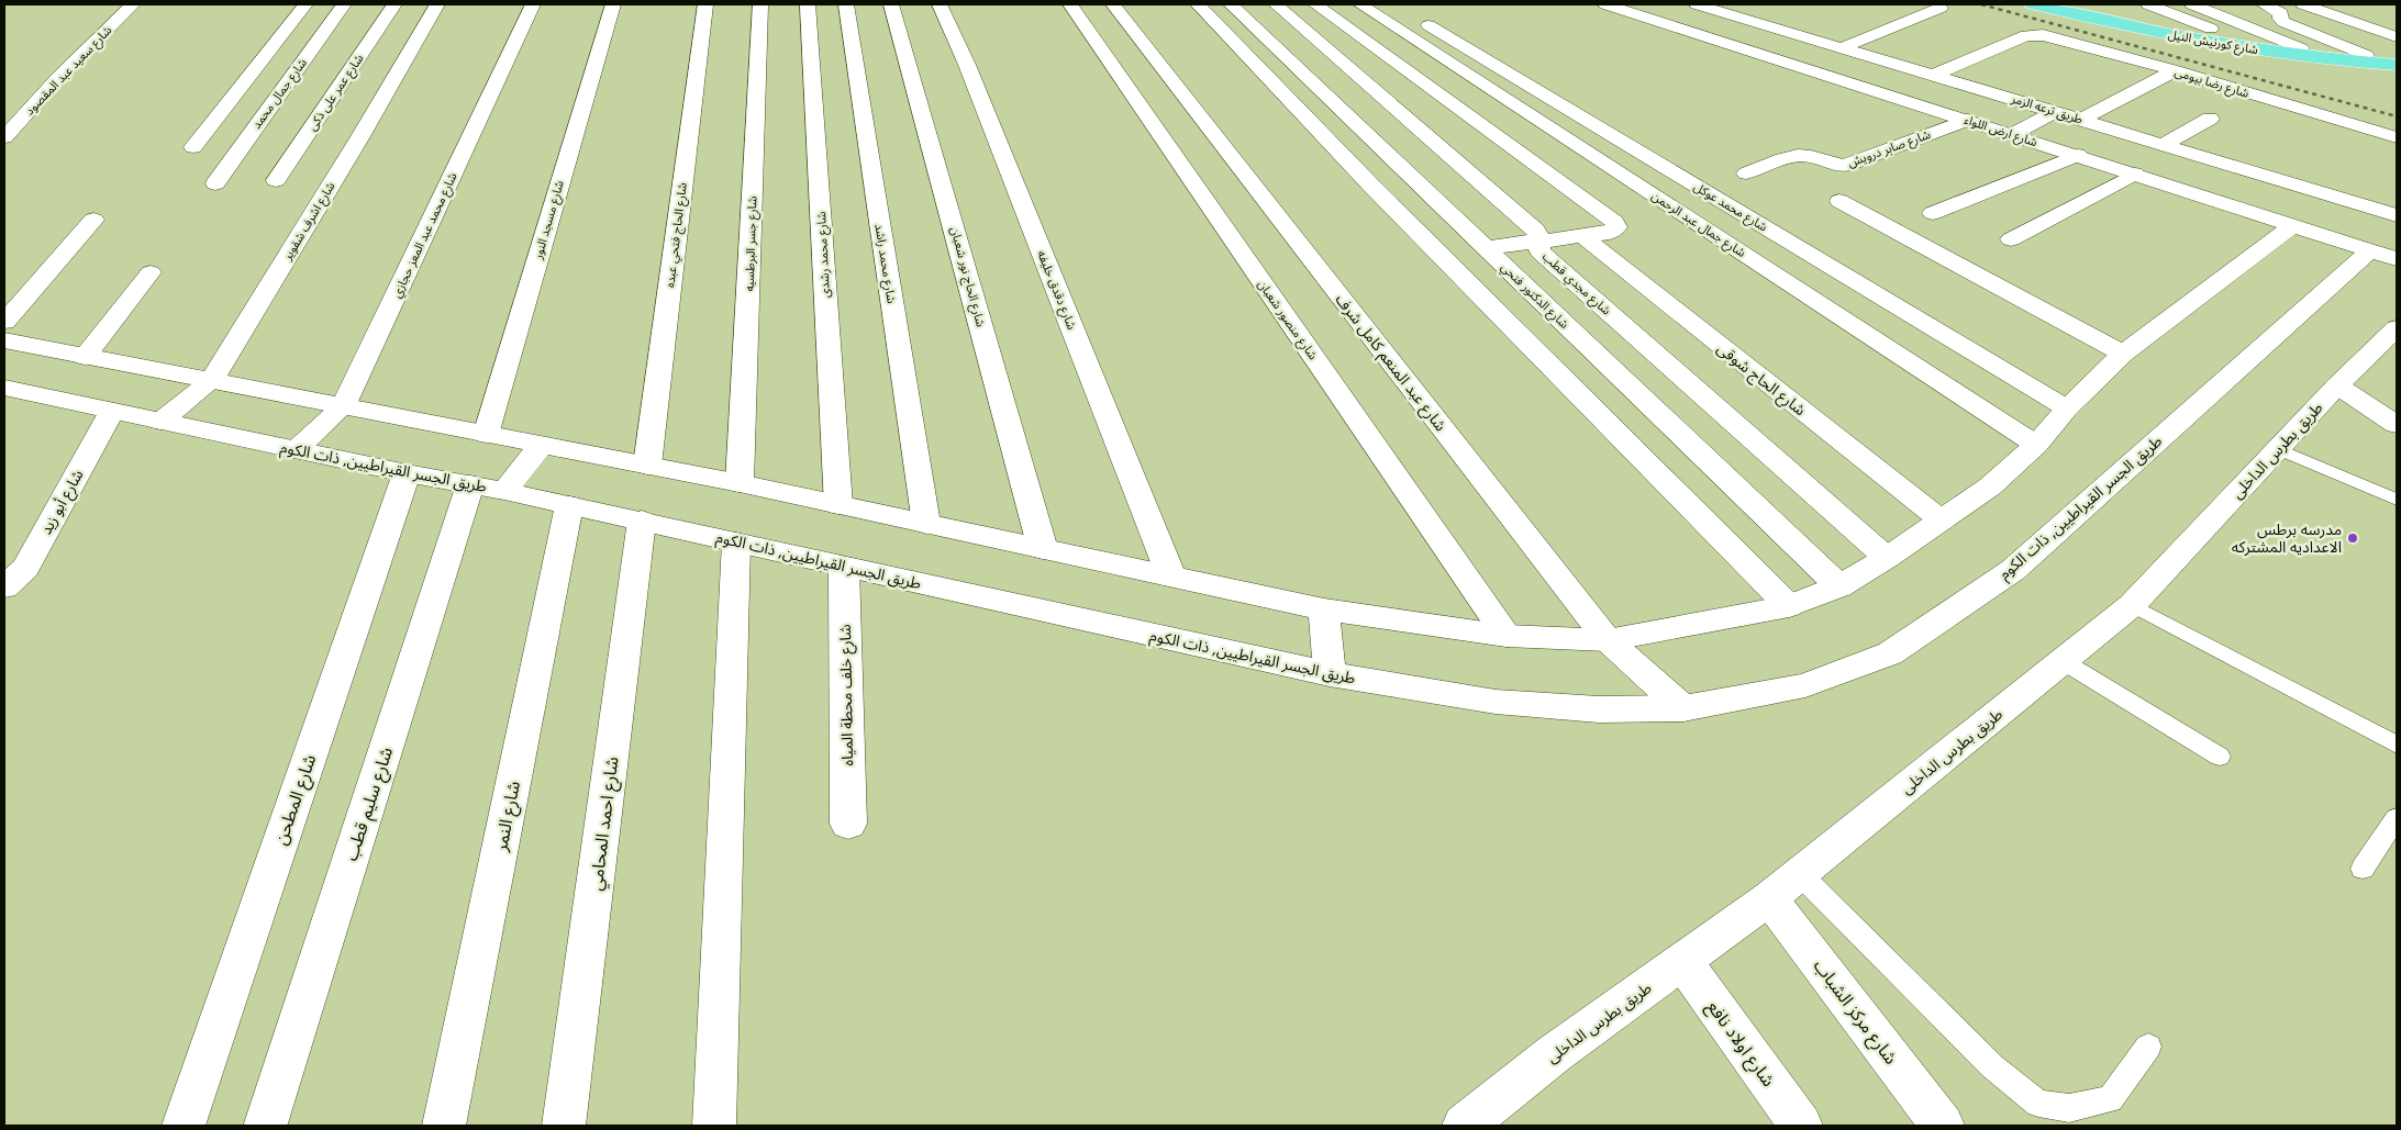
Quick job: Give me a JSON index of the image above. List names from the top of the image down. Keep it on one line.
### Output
{"streets":{"main road":["شارع كورنيش النيل"],"street":["شارع سعيد عبد المقصود","شارع رضا بيومى","شارع عمر على ذكى","شارع جمال محمد","طريق ترعه الزمر","شارع ارض اللواء","شارع صابر درويش","شارع محمد عوكل","شارع مسجد النور","شارع اشرف شقوير","شارع جمال عبد الرحمن","شارع محمد عبد المعز حجازي","شارع الحاج فتحي عبده","شارع جسر البرطسيه","شارع محمد رشدى","شارع محمد راشد","شارع الحاج نور شعبان","شارع مجدي قطب","شارع دقدق خليفه","شارع الدكتور فتحي","شارع منصور شعبان","شارع عبد المنعم كامل شرف","شارع الحاج شوقى","طريق بطرس الداخلى","طريق الجسر القيراطيين, ذات الكوم","شارع أبو زيد","شارع خلف محطة المياه","شارع المطحن","شارع سليم قطب","شارع النمر","شارع احمد المحامي","شارع مركز الشباب","شارع اولاد نافع"]},"crossings":[["شارع رضا بيومى","طريق ترعه الزمر"],["شارع ارض اللواء","شارع صابر درويش"],["شارع ارض اللواء","طريق الجسر القيراطيين, ذات الكوم"],["شارع اشرف شقوير","طريق الجسر القيراطيين, ذات الكوم"],["شارع محمد عبد المعز حجازي","طريق الجسر القيراطيين, ذات الكوم"],["شارع عبد المنعم كامل شرف","طريق الجسر القيراطيين, ذات الكوم"],["طريق بطرس الداخلى","شارع مركز الشباب"],["طريق بطرس الداخلى","شارع اولاد نافع"],["طريق الجسر القيراطيين, ذات الكوم","شارع أبو زيد"],["طريق الجسر القيراطيين, ذات الكوم","شارع خلف محطة المياه"],["طريق الجسر القيراطيين, ذات الكوم","شارع المطحن"],["طريق الجسر القيراطيين, ذات الكوم","شارع سليم قطب"],["طريق الجسر القيراطيين, ذات الكوم","شارع النمر"],["طريق الجسر القيراطيين, ذات الكوم","شارع احمد المحامي"]],"places":["مدرسه برطس الاعداديه المشتركه"]}
